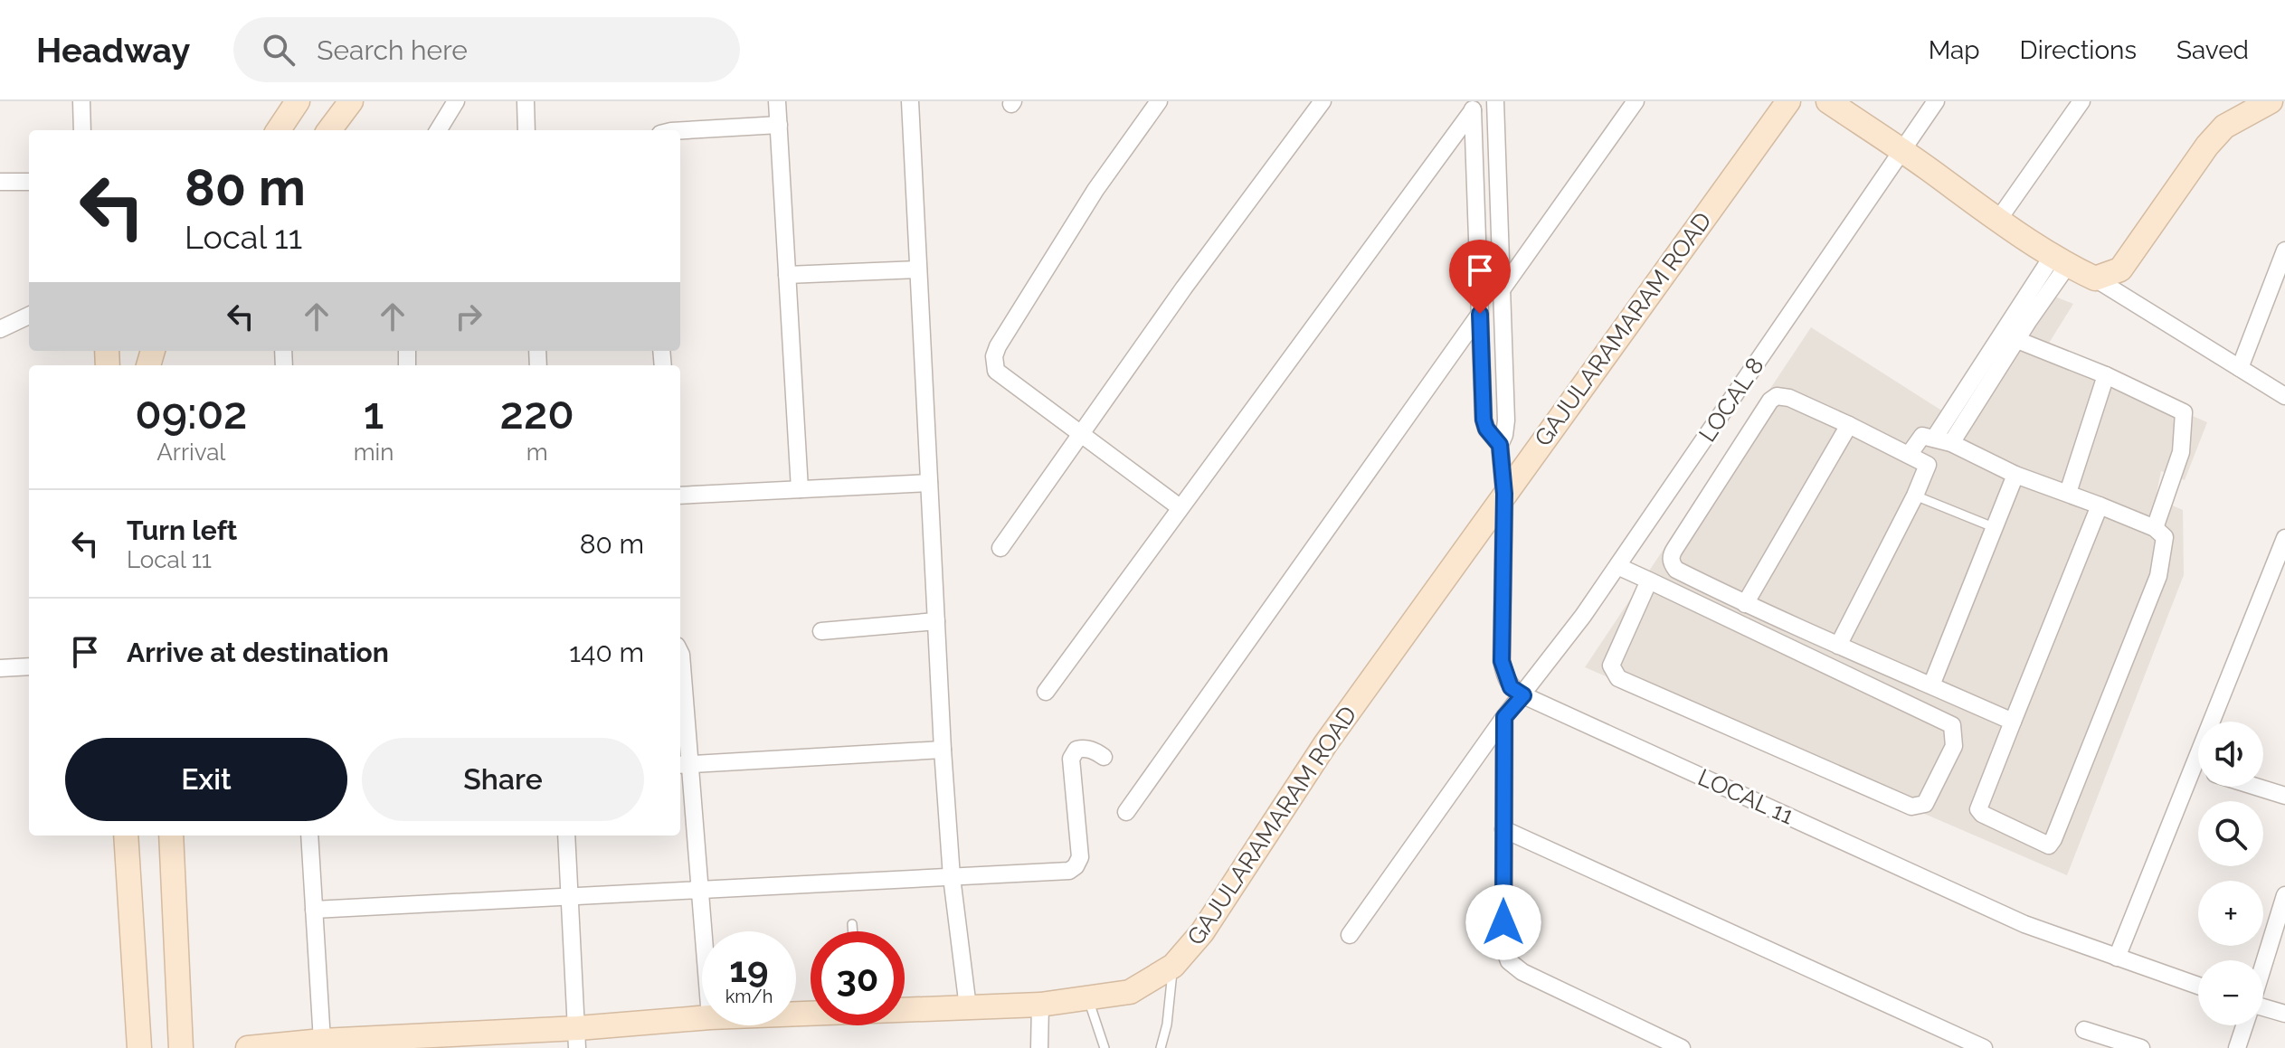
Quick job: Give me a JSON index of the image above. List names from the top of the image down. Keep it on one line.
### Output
{"streets":{"main road":["GAJULARAMARAM ROAD"],"street":["LOCAL 8","LOCAL 11"]},"crossings":[["LOCAL 8","LOCAL 11"]],"page":{"header":"Headway","search":"Search here","nav":["Map","Directions","Saved"],"turn":["80 m","Local 11"],"eta":["09:02","Arrival","1","min","220","m"],"list":[{"name":"Turn left","note":"Local 11","value":"80 m"},{"name":"Arrive at destination","value":"140 m"}],"map_buttons":["+","−"],"buttons":["Exit","Share"],"speed":"19 km/h","limit":"30"}}
